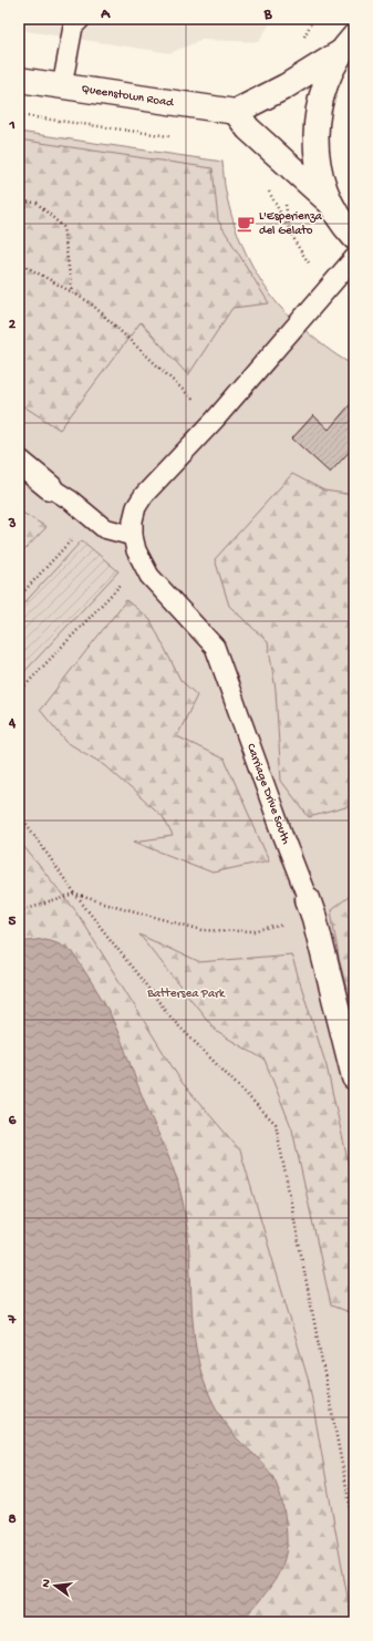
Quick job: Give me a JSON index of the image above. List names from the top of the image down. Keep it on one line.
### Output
{"streets":{"main road":["Queenstown Road","Carriage Drive South"]},"parks":["Battersea Park"],"places":{"cafe":["L'Esperienza del Gelato"]},"north":"left","grid":{"columns":["A","B"],"rows":["1","2","3","4","5","6","7","8"]}}
